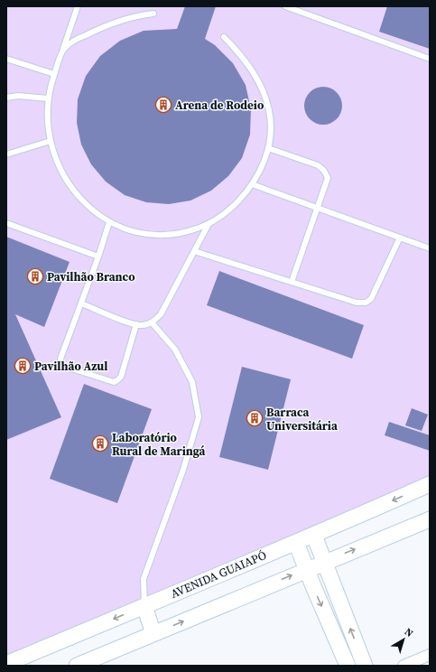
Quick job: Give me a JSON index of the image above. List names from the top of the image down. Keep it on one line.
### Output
{"streets":{"main road":["AVENIDA GUAIAPÓ"]},"places":{"building":["Arena de Rodeio","Pavilhão Branco","Pavilhão Azul","Barraca Universitária","Laboratório Rural de Maringá"]},"north":"top right"}
